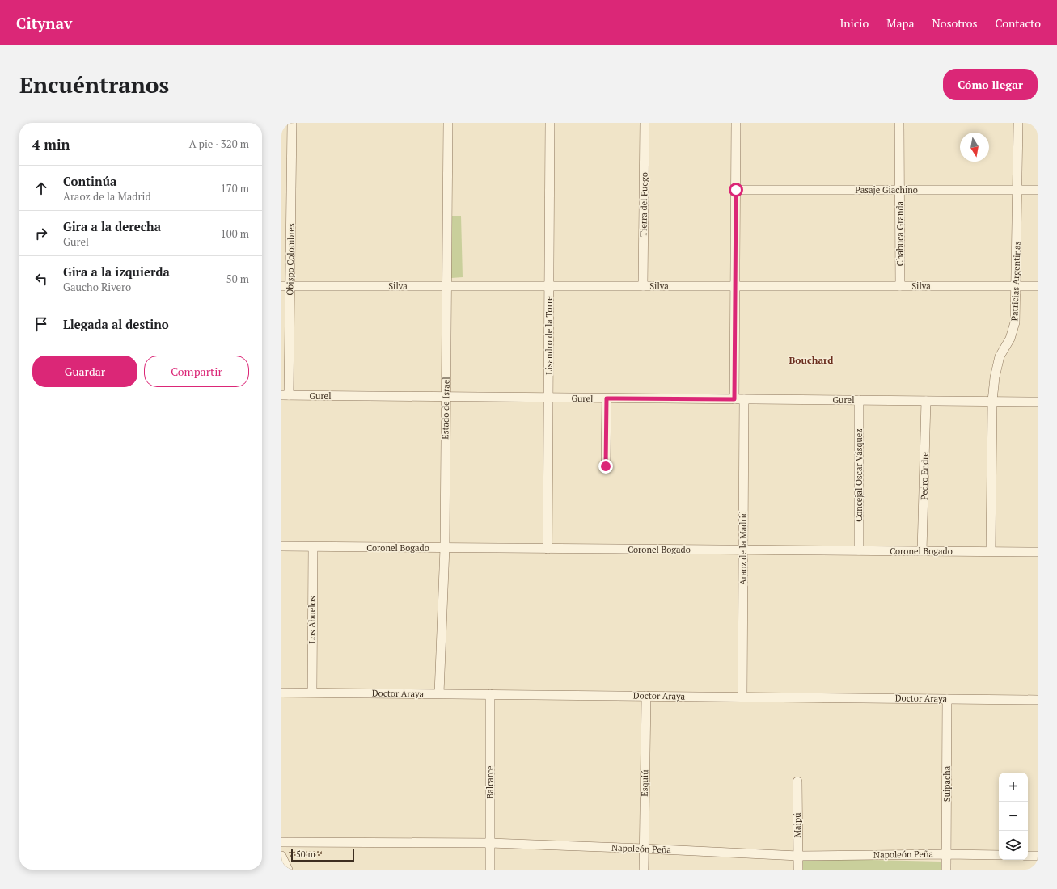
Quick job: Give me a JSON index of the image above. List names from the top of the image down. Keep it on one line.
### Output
{"streets":{"street":["Pasaje Giachino","Tierra del Fuego","Chabuca Granda","Obispo Colombres","Patricias Argentinas","Silva","Lisandro de la Torre","Gurel","Estado de Israel","Concejal Oscar Vásquez","Pedro Endre","Coronel Bogado","Araoz de la Madrid","Los Abuelos","Doctor Araya","Balcarce","Esquiú","Suipacha","Maipú","Napoleón Peña"]},"crossings":[["Pasaje Giachino","Chabuca Granda"],["Pasaje Giachino","Patricias Argentinas"],["Tierra del Fuego","Silva"],["Chabuca Granda","Silva"],["Obispo Colombres","Silva"],["Obispo Colombres","Gurel"],["Patricias Argentinas","Silva"],["Patricias Argentinas","Gurel"],["Patricias Argentinas","Coronel Bogado"],["Silva","Lisandro de la Torre"],["Silva","Estado de Israel"],["Lisandro de la Torre","Gurel"],["Lisandro de la Torre","Coronel Bogado"],["Gurel","Estado de Israel"],["Gurel","Concejal Oscar Vásquez"],["Gurel","Pedro Endre"],["Gurel","Araoz de la Madrid"],["Estado de Israel","Coronel Bogado"],["Estado de Israel","Doctor Araya"],["Concejal Oscar Vásquez","Coronel Bogado"],["Pedro Endre","Coronel Bogado"],["Coronel Bogado","Araoz de la Madrid"],["Coronel Bogado","Los Abuelos"],["Araoz de la Madrid","Doctor Araya"],["Los Abuelos","Doctor Araya"],["Doctor Araya","Balcarce"],["Doctor Araya","Esquiú"],["Doctor Araya","Suipacha"],["Balcarce","Napoleón Peña"],["Esquiú","Napoleón Peña"],["Suipacha","Napoleón Peña"],["Maipú","Napoleón Peña"]],"districts":["Bouchard"],"scale_bar":"50 m","north":"bottom","page":{"header":"Citynav","nav":["Inicio","Mapa","Nosotros","Contacto"],"buttons":["Cómo llegar",["Guardar","Compartir"]],"title":"Encuéntranos","heading":["4 min","A pie · 320 m"],"list":[["Continúa","Araoz de la Madrid","170 m"],["Gira a la derecha","Gurel","100 m"],["Gira a la izquierda","Gaucho Rivero","50 m"],"Llegada al destino"],"map_buttons":["+","−"],"scale":"50 m"}}
